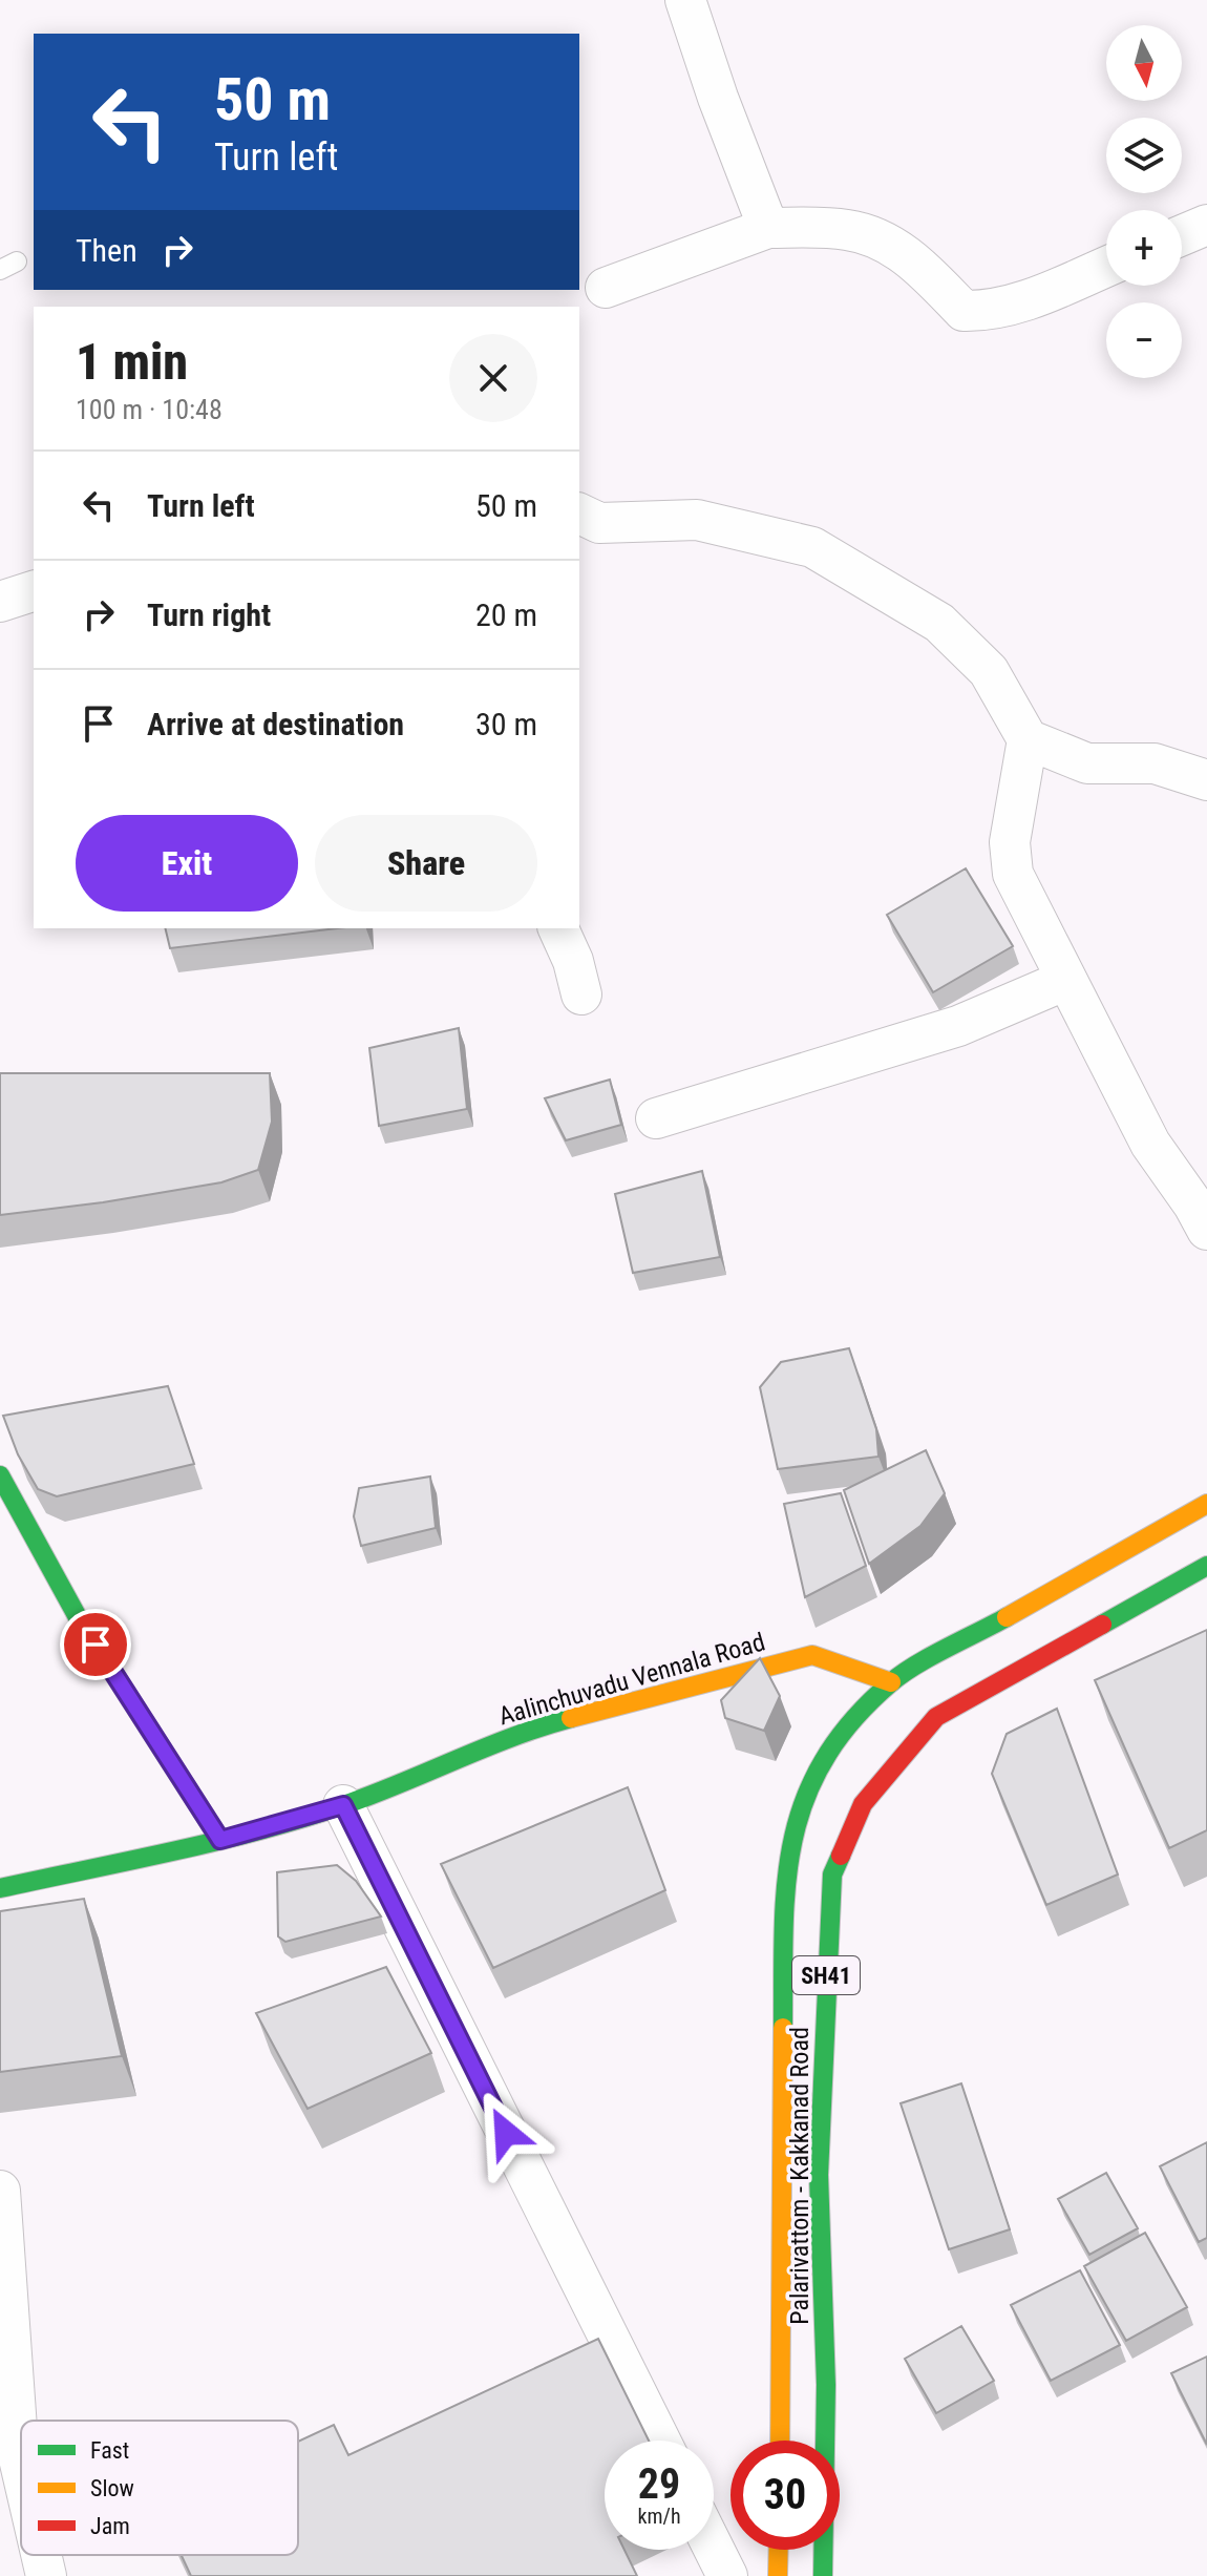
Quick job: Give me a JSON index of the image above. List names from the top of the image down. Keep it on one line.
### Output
{"streets":{"main road":["Aalinchuvadu Vennala Road","SH41","Palarivattom - Kakkanad Road"]},"crossings":[["Aalinchuvadu Vennala Road","Palarivattom - Kakkanad Road"]],"legend":["Fast","Slow","Jam"],"north":"bottom","page":{"map_buttons":["+","−"],"turn":["50 m","Turn left"],"then":"Then","heading":["1 min","100 m · 10:48"],"list":[{"name":"Turn left","value":"50 m"},{"name":"Turn right","value":"20 m"},{"name":"Arrive at destination","value":"30 m"}],"buttons":["Exit","Share"],"speed":"29 km/h","limit":"30"}}
